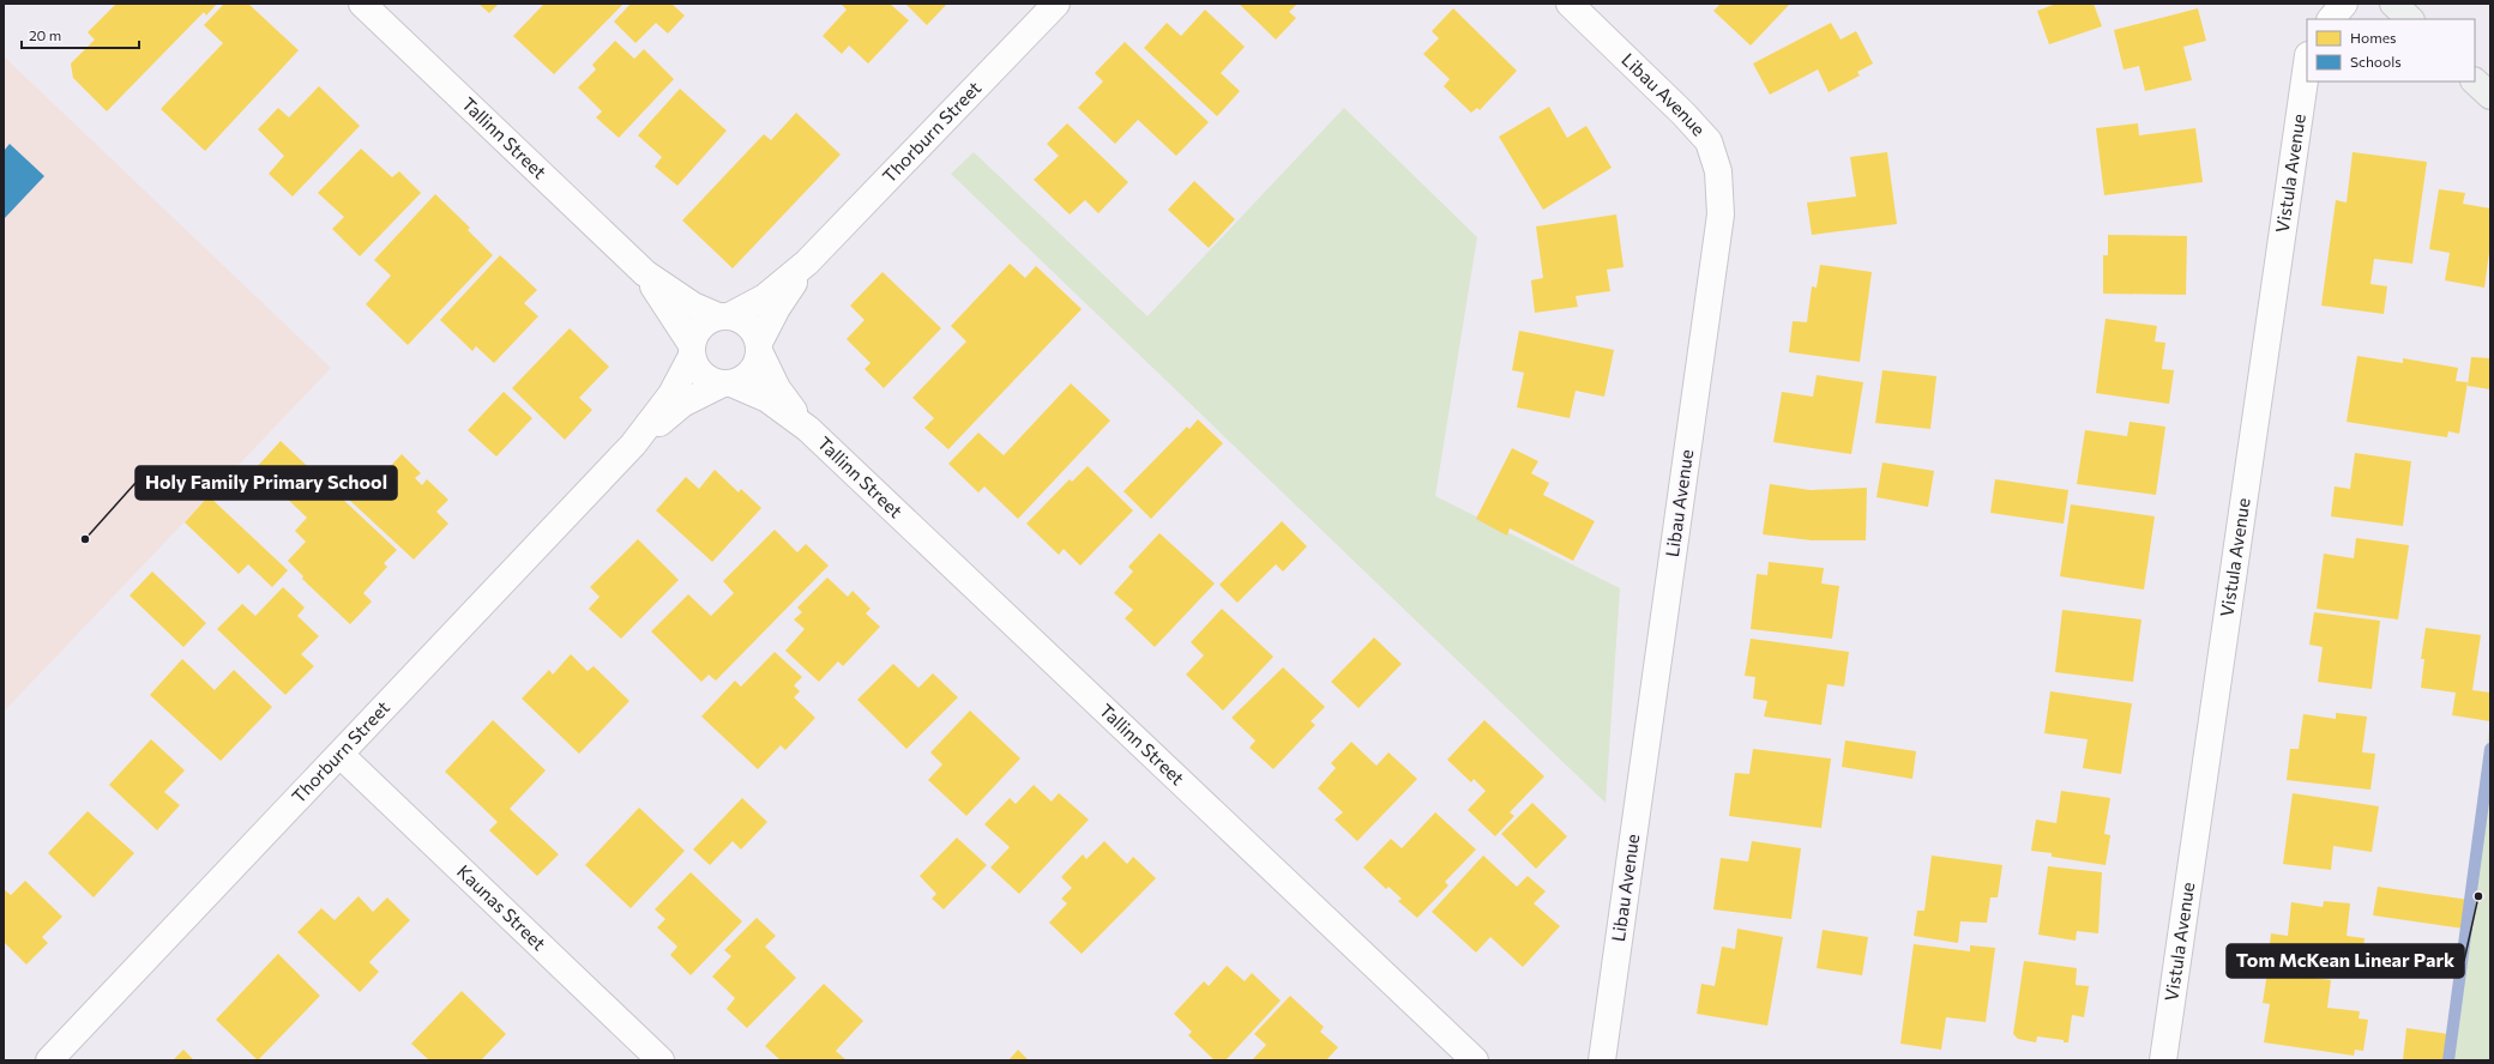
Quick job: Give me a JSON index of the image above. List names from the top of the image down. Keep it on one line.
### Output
{"streets":{"street":["Libau Avenue","Thorburn Street","Tallinn Street","Vistula Avenue","Kaunas Street"]},"crossings":[["Thorburn Street","Tallinn Street"],["Thorburn Street","Kaunas Street"]],"places":["Holy Family Primary School","Tom McKean Linear Park"],"legend":["Homes","Schools"],"scale_bar":"20 m"}
